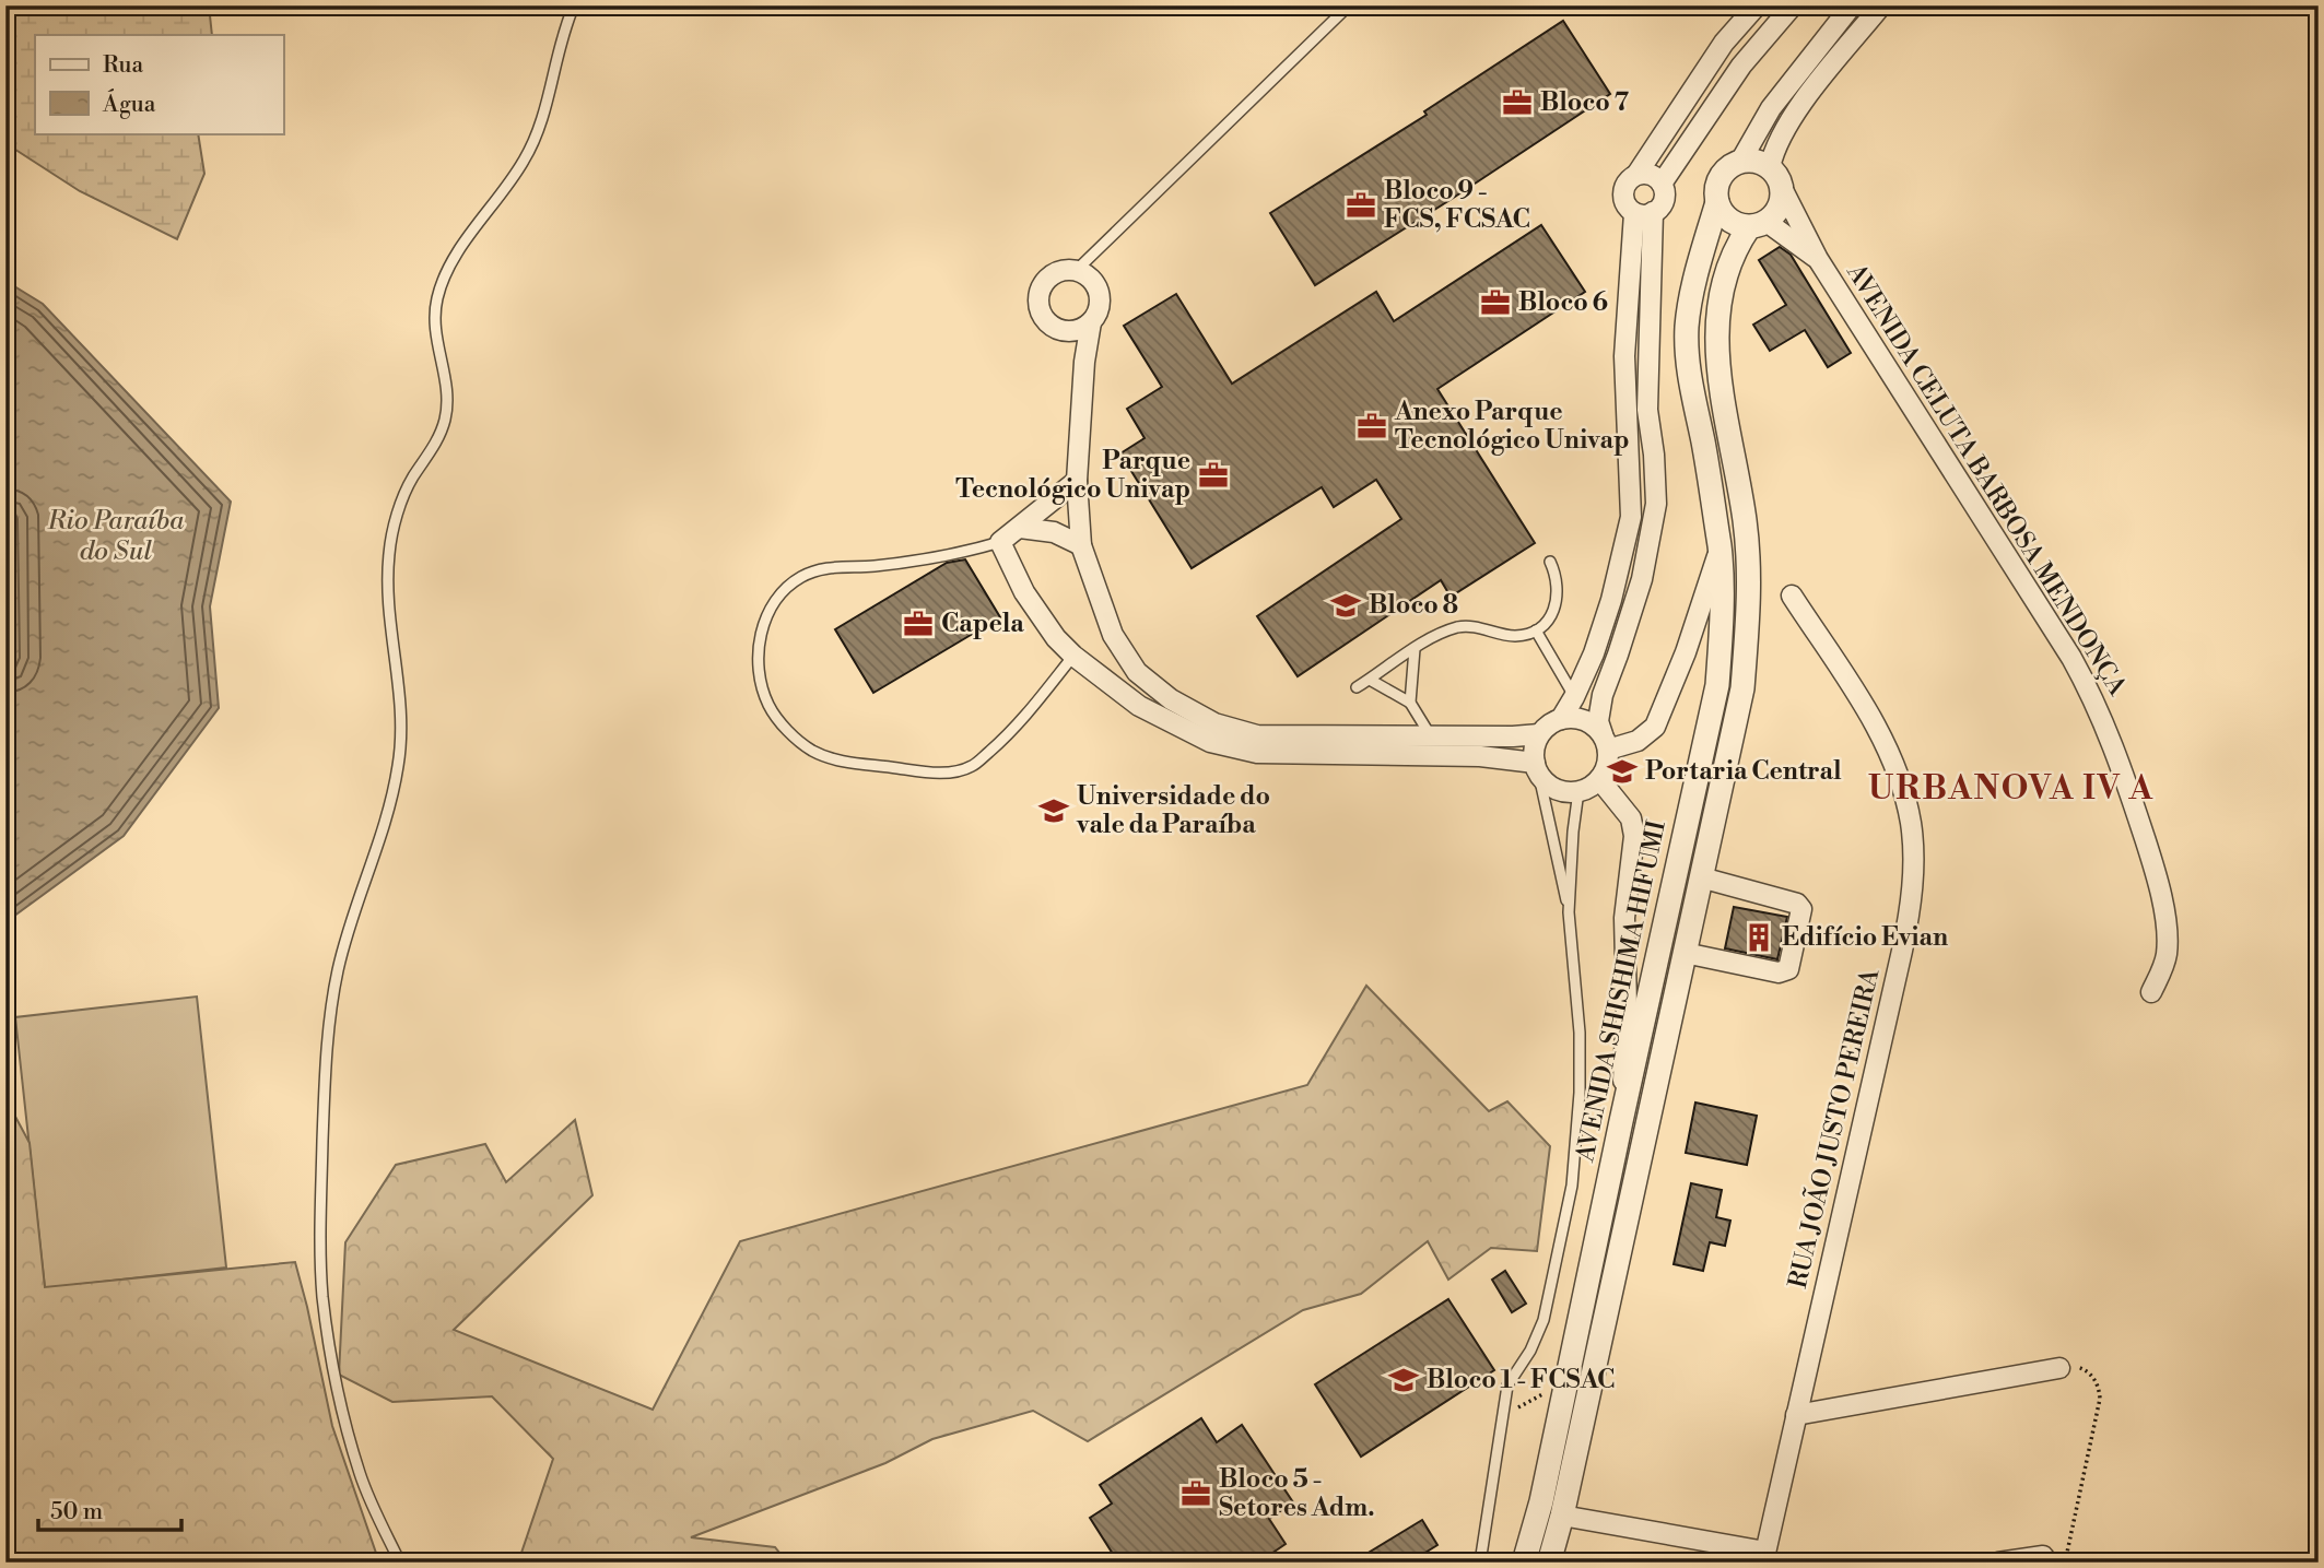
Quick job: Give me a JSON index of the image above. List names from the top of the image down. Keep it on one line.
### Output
{"streets":{"street":["AVENIDA CELUTA BARBOSA MENDONÇA","AVENIDA SHISHIMA HIFUMI","RUA JOÃO JUSTO PEREIRA"]},"crossings":[["AVENIDA CELUTA BARBOSA MENDONÇA","AVENIDA SHISHIMA HIFUMI"]],"districts":["URBANOVA IV A"],"water":["Rio Paraíba do Sul"],"places":{"office":["Bloco 7","Bloco 9 - FCS, FCSAC","Bloco 6","Anexo Parque Tecnológico Univap","Parque Tecnológico Univap","Capela","Bloco 5 - Setores Adm."],"school or university":["Bloco 8","Portaria Central","Universidade do vale da Paraíba","Bloco 1 - FCSAC"],"building":["Edifício Evian"]},"legend":["Rua","Água"],"scale_bar":"50 m"}
